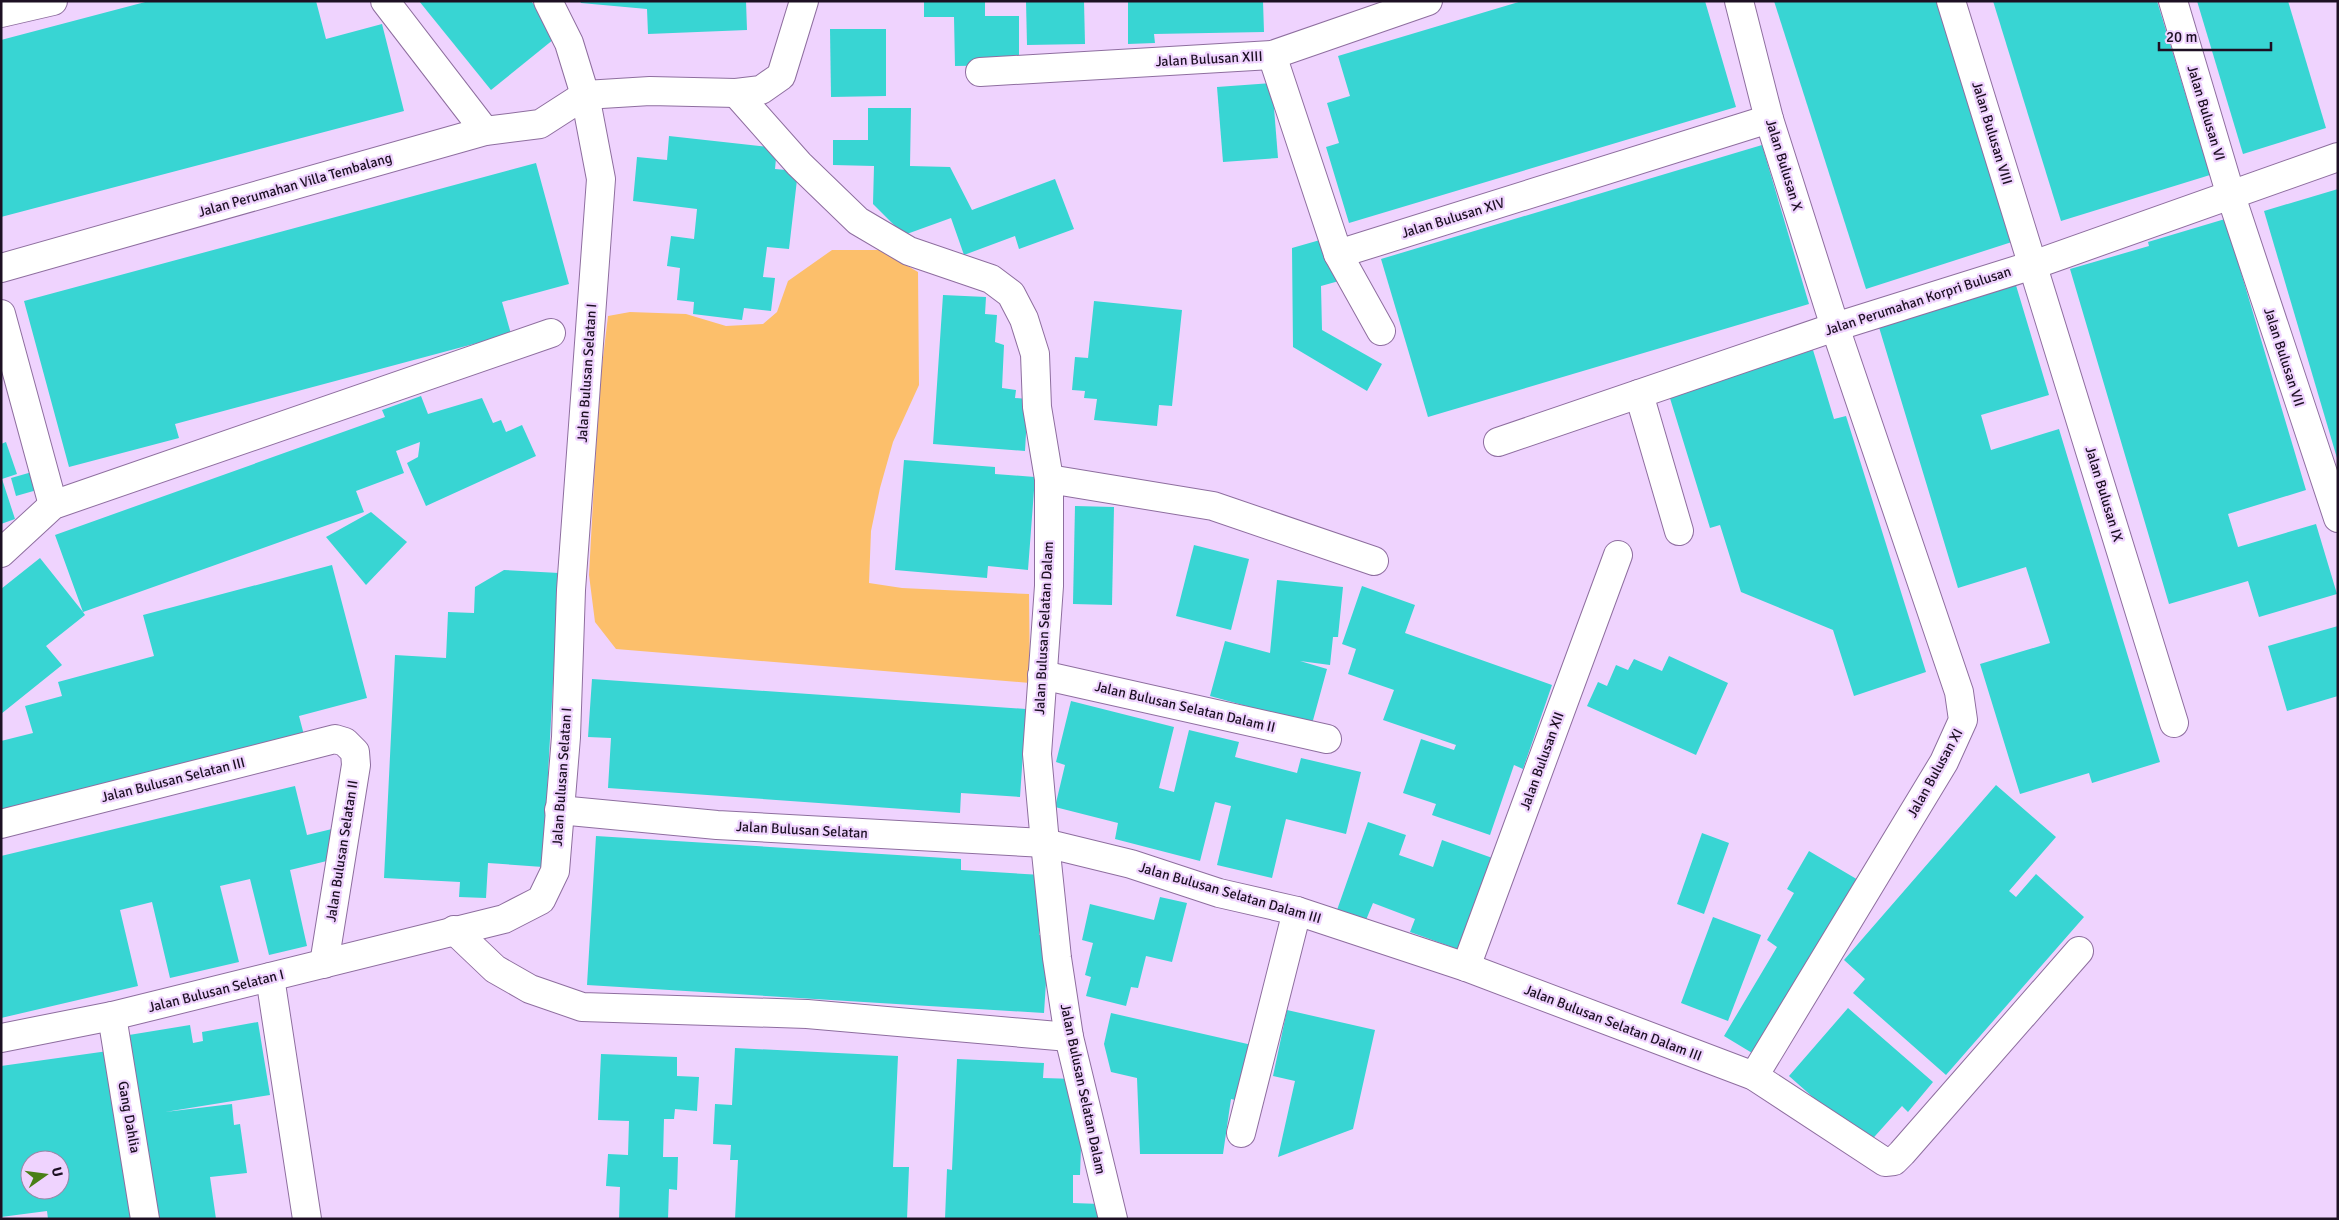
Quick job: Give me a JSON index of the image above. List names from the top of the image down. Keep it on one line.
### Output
{"streets":{"street":["Jalan Bulusan XIII","Jalan Bulusan VI","Jalan Bulusan VIII","Jalan Bulusan X","Jalan Perumahan Villa Tembalang","Jalan Bulusan XIV","Jalan Perumahan Korpri Bulusan","Jalan Bulusan VII","Jalan Bulusan Selatan I","Jalan Bulusan IX","Jalan Bulusan Selatan Dalam","Jalan Bulusan Selatan Dalam II","Jalan Bulusan XII","Jalan Bulusan XI","Jalan Bulusan Selatan III","Jalan Bulusan Selatan","Jalan Bulusan Selatan II","Jalan Bulusan Selatan Dalam III","Gang Dahlia"]},"crossings":[["Jalan Bulusan VI","Jalan Perumahan Korpri Bulusan"],["Jalan Bulusan VI","Jalan Bulusan VII"],["Jalan Bulusan VIII","Jalan Perumahan Korpri Bulusan"],["Jalan Bulusan VIII","Jalan Bulusan IX"],["Jalan Bulusan X","Jalan Bulusan XIV"],["Jalan Bulusan X","Jalan Perumahan Korpri Bulusan"],["Jalan Bulusan X","Jalan Bulusan XI"],["Jalan Perumahan Villa Tembalang","Jalan Bulusan Selatan I"],["Jalan Perumahan Korpri Bulusan","Jalan Bulusan VII"],["Jalan Perumahan Korpri Bulusan","Jalan Bulusan IX"],["Jalan Perumahan Korpri Bulusan","Jalan Bulusan XI"],["Jalan Bulusan Selatan I","Jalan Bulusan Selatan"],["Jalan Bulusan Selatan I","Jalan Bulusan Selatan II"],["Jalan Bulusan Selatan I","Gang Dahlia"],["Jalan Bulusan Selatan Dalam","Jalan Bulusan Selatan Dalam II"],["Jalan Bulusan Selatan Dalam","Jalan Bulusan Selatan"],["Jalan Bulusan Selatan Dalam","Jalan Bulusan Selatan Dalam III"],["Jalan Bulusan XII","Jalan Bulusan Selatan Dalam III"],["Jalan Bulusan XI","Jalan Bulusan Selatan Dalam III"],["Jalan Bulusan Selatan III","Jalan Bulusan Selatan II"],["Jalan Bulusan Selatan","Jalan Bulusan Selatan Dalam III"]],"scale_bar":"20 m","north":"right"}
